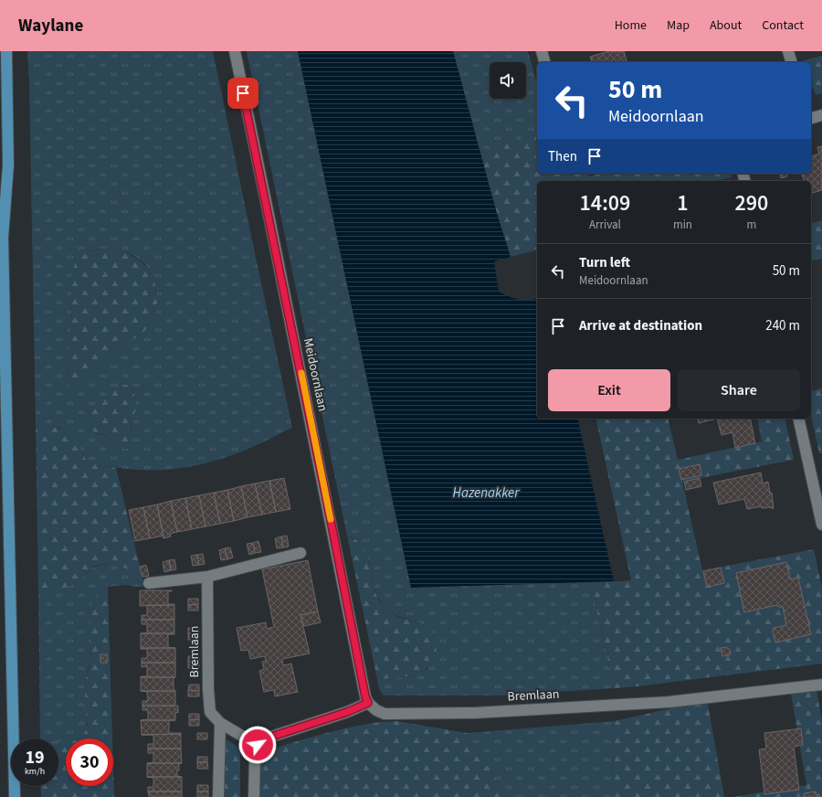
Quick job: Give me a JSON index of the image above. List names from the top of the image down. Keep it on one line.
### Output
{"streets":{"street":["Meidoornlaan","Bremlaan"]},"crossings":[["Meidoornlaan","Bremlaan"]],"water":["Hazenakker"],"page":{"header":"Waylane","nav":["Home","Map","About","Contact"],"turn":["50 m","Meidoornlaan"],"then":"Then","eta":["14:09","Arrival","1","min","290","m"],"list":[{"name":"Turn left","note":"Meidoornlaan","value":"50 m"},{"name":"Arrive at destination","value":"240 m"}],"buttons":["Exit","Share"],"speed":"19 km/h","limit":"30"}}
